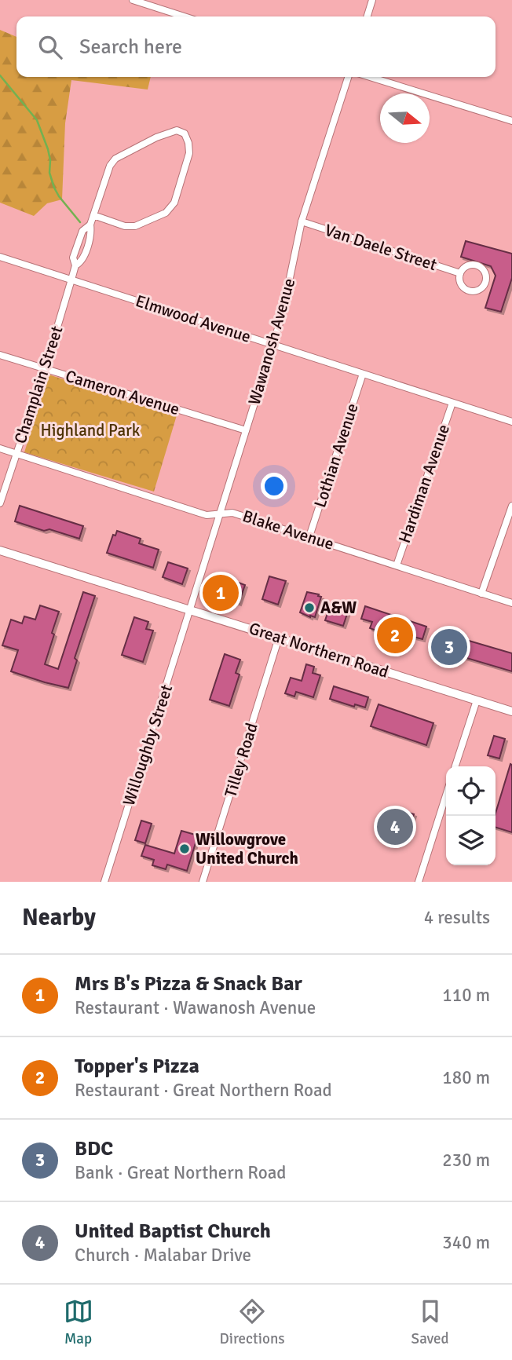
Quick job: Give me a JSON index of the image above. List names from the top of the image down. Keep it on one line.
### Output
{"streets":{"main road":["Great Northern Road"],"street":["Van Daele Street","Elmwood Avenue","Wawanosh Avenue","Champlain Street","Cameron Avenue","Lothian Avenue","Hardiman Avenue","Blake Avenue","Willoughby Street","Tilley Road"]},"crossings":[["Van Daele Street","Wawanosh Avenue"],["Elmwood Avenue","Wawanosh Avenue"],["Elmwood Avenue","Champlain Street"],["Elmwood Avenue","Lothian Avenue"],["Elmwood Avenue","Hardiman Avenue"],["Wawanosh Avenue","Cameron Avenue"],["Wawanosh Avenue","Blake Avenue"],["Wawanosh Avenue","Great Northern Road"],["Wawanosh Avenue","Willoughby Street"],["Champlain Street","Cameron Avenue"],["Champlain Street","Blake Avenue"],["Lothian Avenue","Blake Avenue"],["Hardiman Avenue","Blake Avenue"],["Great Northern Road","Willoughby Street"],["Great Northern Road","Tilley Road"]],"parks":["Highland Park"],"places":["A&W","Willowgrove United Church"],"north":"right","page":{"search":"Search here","pins":["1","2","3","4"],"heading":["Nearby","4 results"],"list":[{"mark":"1","name":"Mrs B's Pizza & Snack Bar","note":"Restaurant · Wawanosh Avenue","value":"110 m"},{"mark":"2","name":"Topper's Pizza","note":"Restaurant · Great Northern Road","value":"180 m"},{"mark":"3","name":"BDC","note":"Bank · Great Northern Road","value":"230 m"},{"mark":"4","name":"United Baptist Church","note":"Church · Malabar Drive","value":"340 m"}],"nav":["Map","Directions","Saved"]}}
